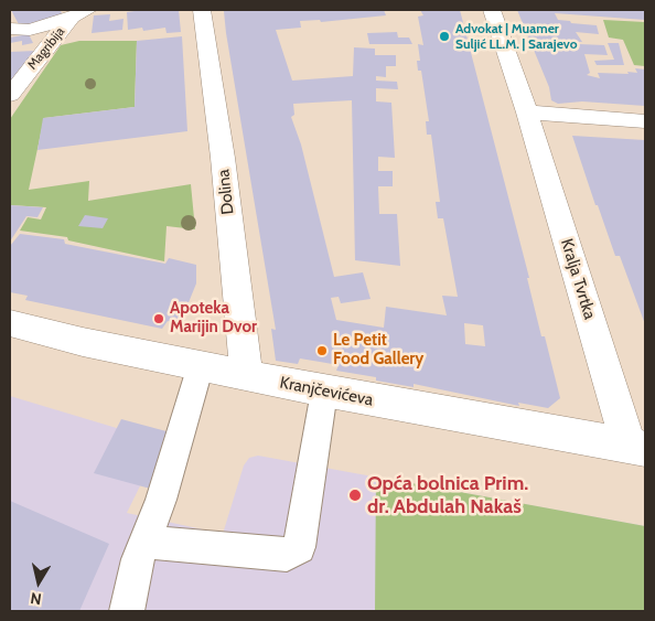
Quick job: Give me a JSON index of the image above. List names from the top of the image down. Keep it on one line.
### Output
{"streets":{"street":["Magribija","Dolina","Kralja Tvrtka","Kranjčevićeva"]},"crossings":[["Dolina","Kranjčevićeva"],["Kralja Tvrtka","Kranjčevićeva"]],"places":["Advokat | Muamer Suljić LL.M. | Sarajevo","Apoteka Marijin Dvor","Le Petit Food Gallery","Opća bolnica Prim. dr. Abdulah Nakaš"],"north":"bottom"}
